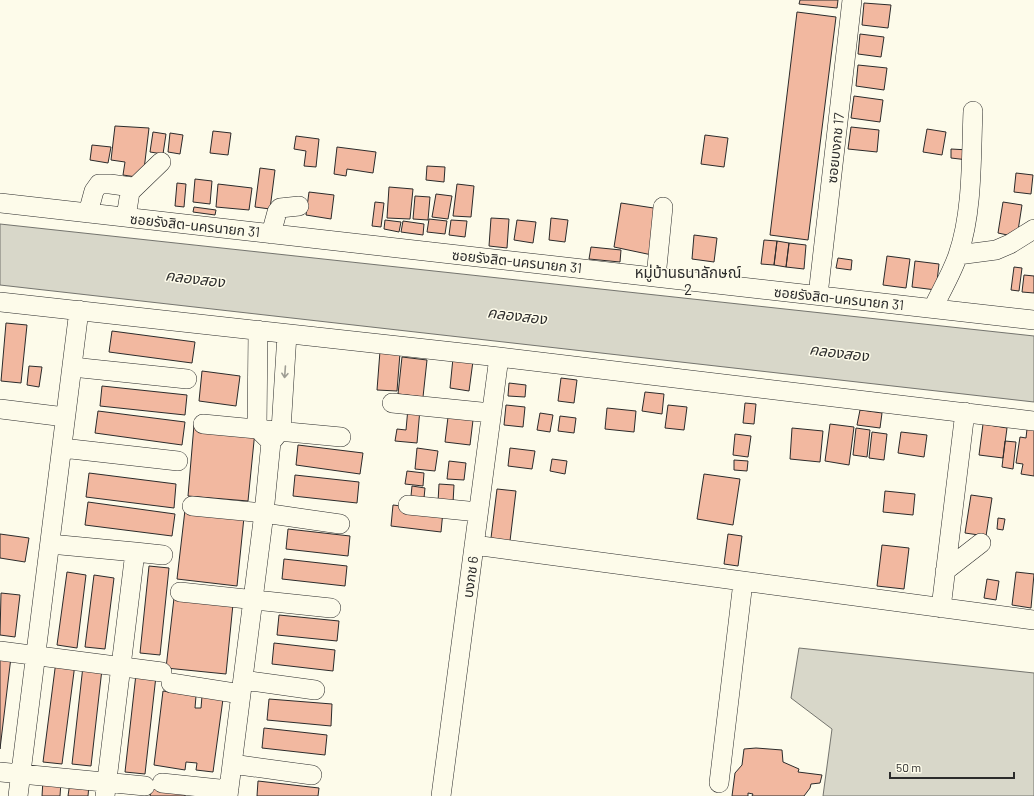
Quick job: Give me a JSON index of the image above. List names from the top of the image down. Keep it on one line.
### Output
{"streets":{"street":["ซอยบงกช 17","ซอยรังสิต-นครนายก 31","บงกช 6"]},"crossings":[["ซอยบงกช 17","ซอยรังสิต-นครนายก 31"]],"districts":["หมู่บ้านธนาลักษณ์ 2"],"water":["คลองสอง"],"scale_bar":"50 m"}
